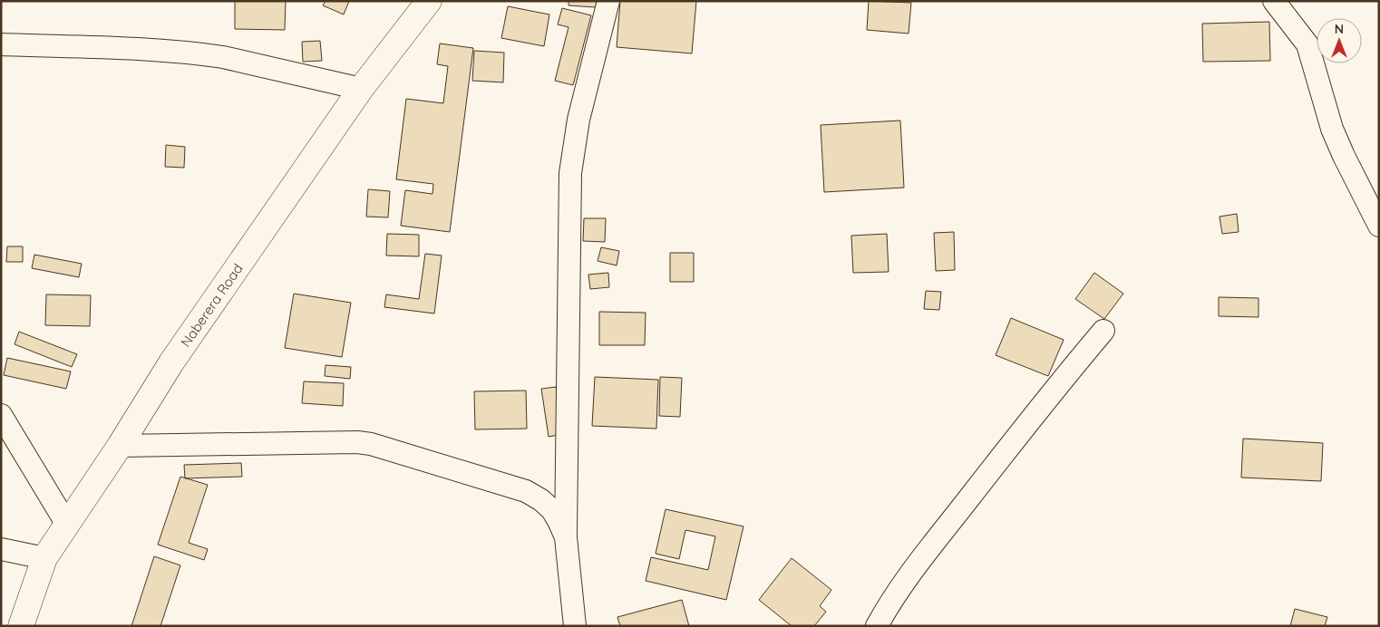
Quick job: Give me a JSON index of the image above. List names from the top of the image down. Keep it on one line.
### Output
{"streets":{"street":["Naberera Road"]},"north":"top"}
